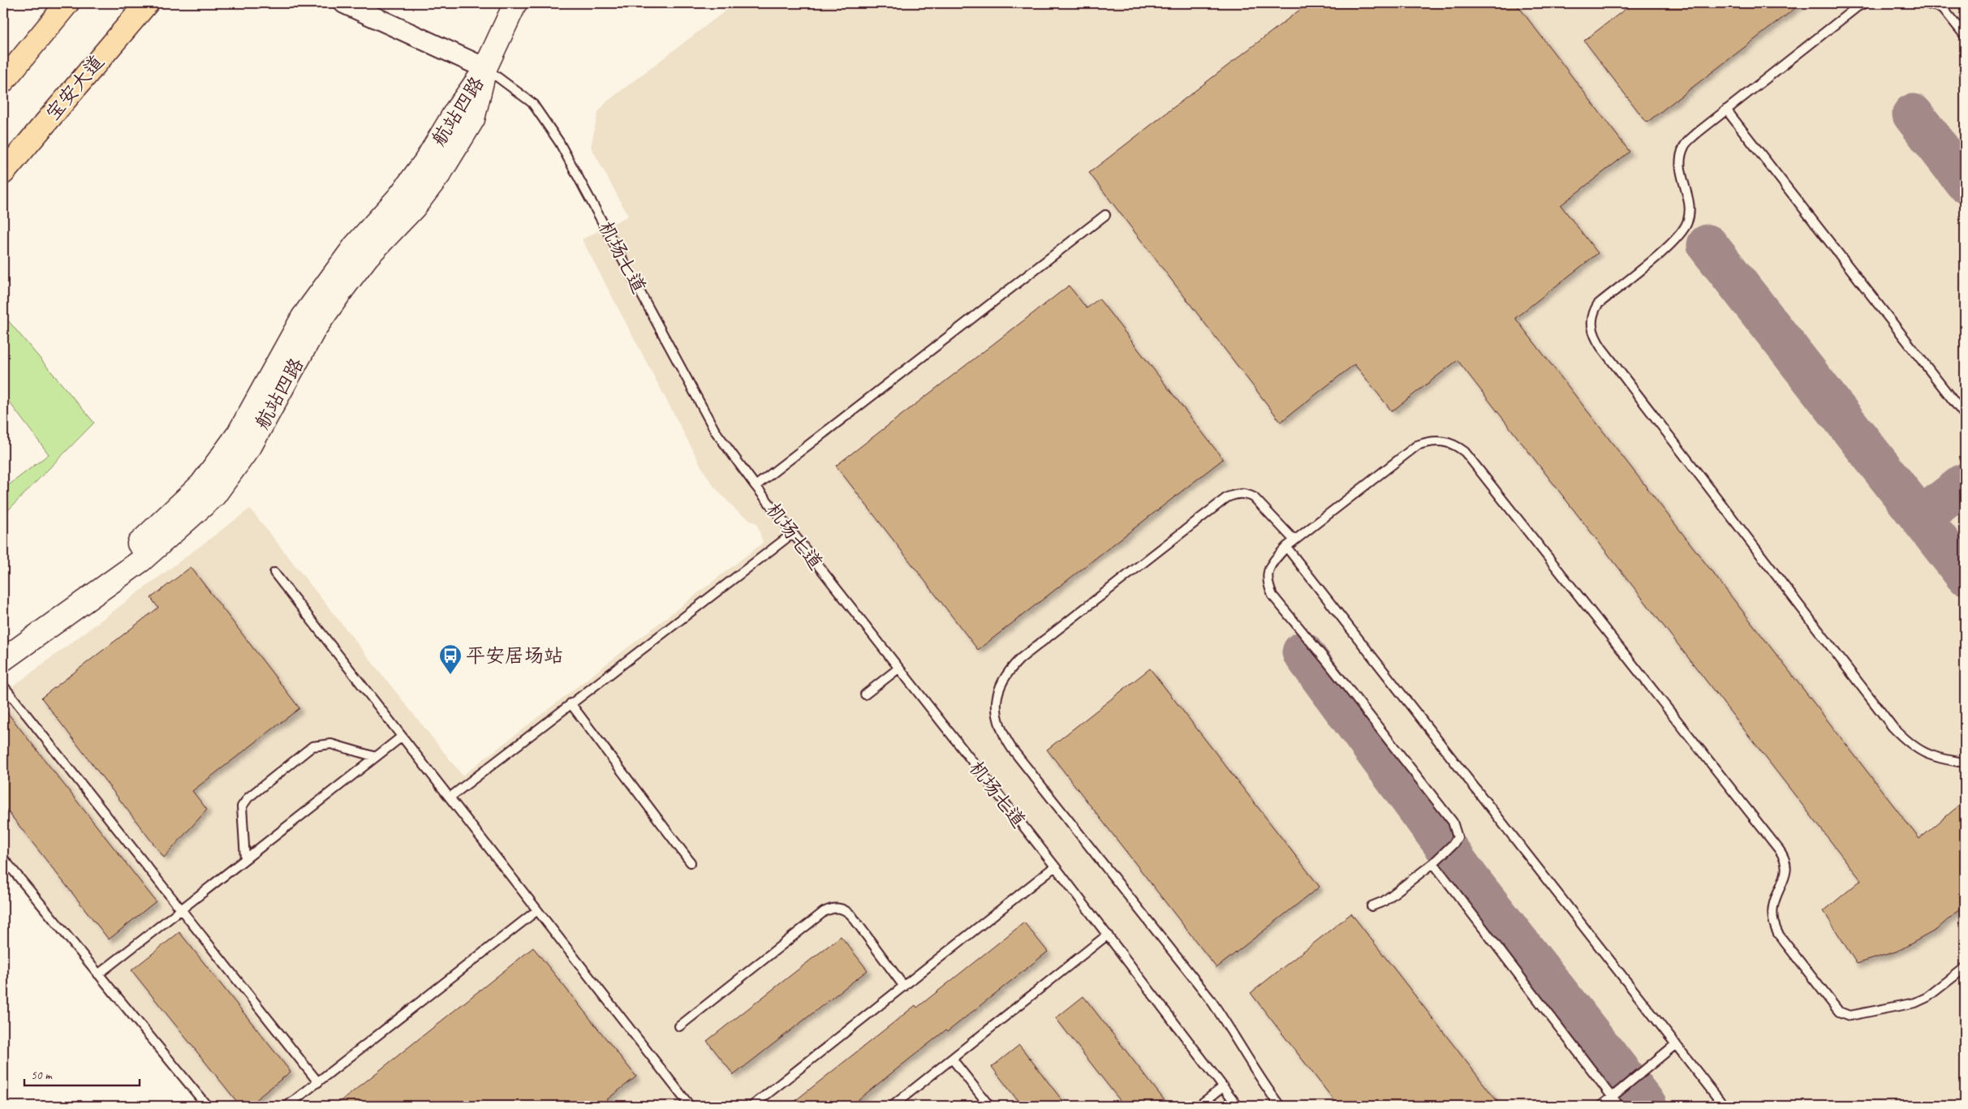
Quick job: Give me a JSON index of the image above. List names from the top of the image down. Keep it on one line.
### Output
{"streets":{"main road":["宝安大道","航站四路"],"street":["机场七道"]},"crossings":[["航站四路","机场七道"]],"places":{"bus stop":["平安居场站"]},"scale_bar":"50 m"}
